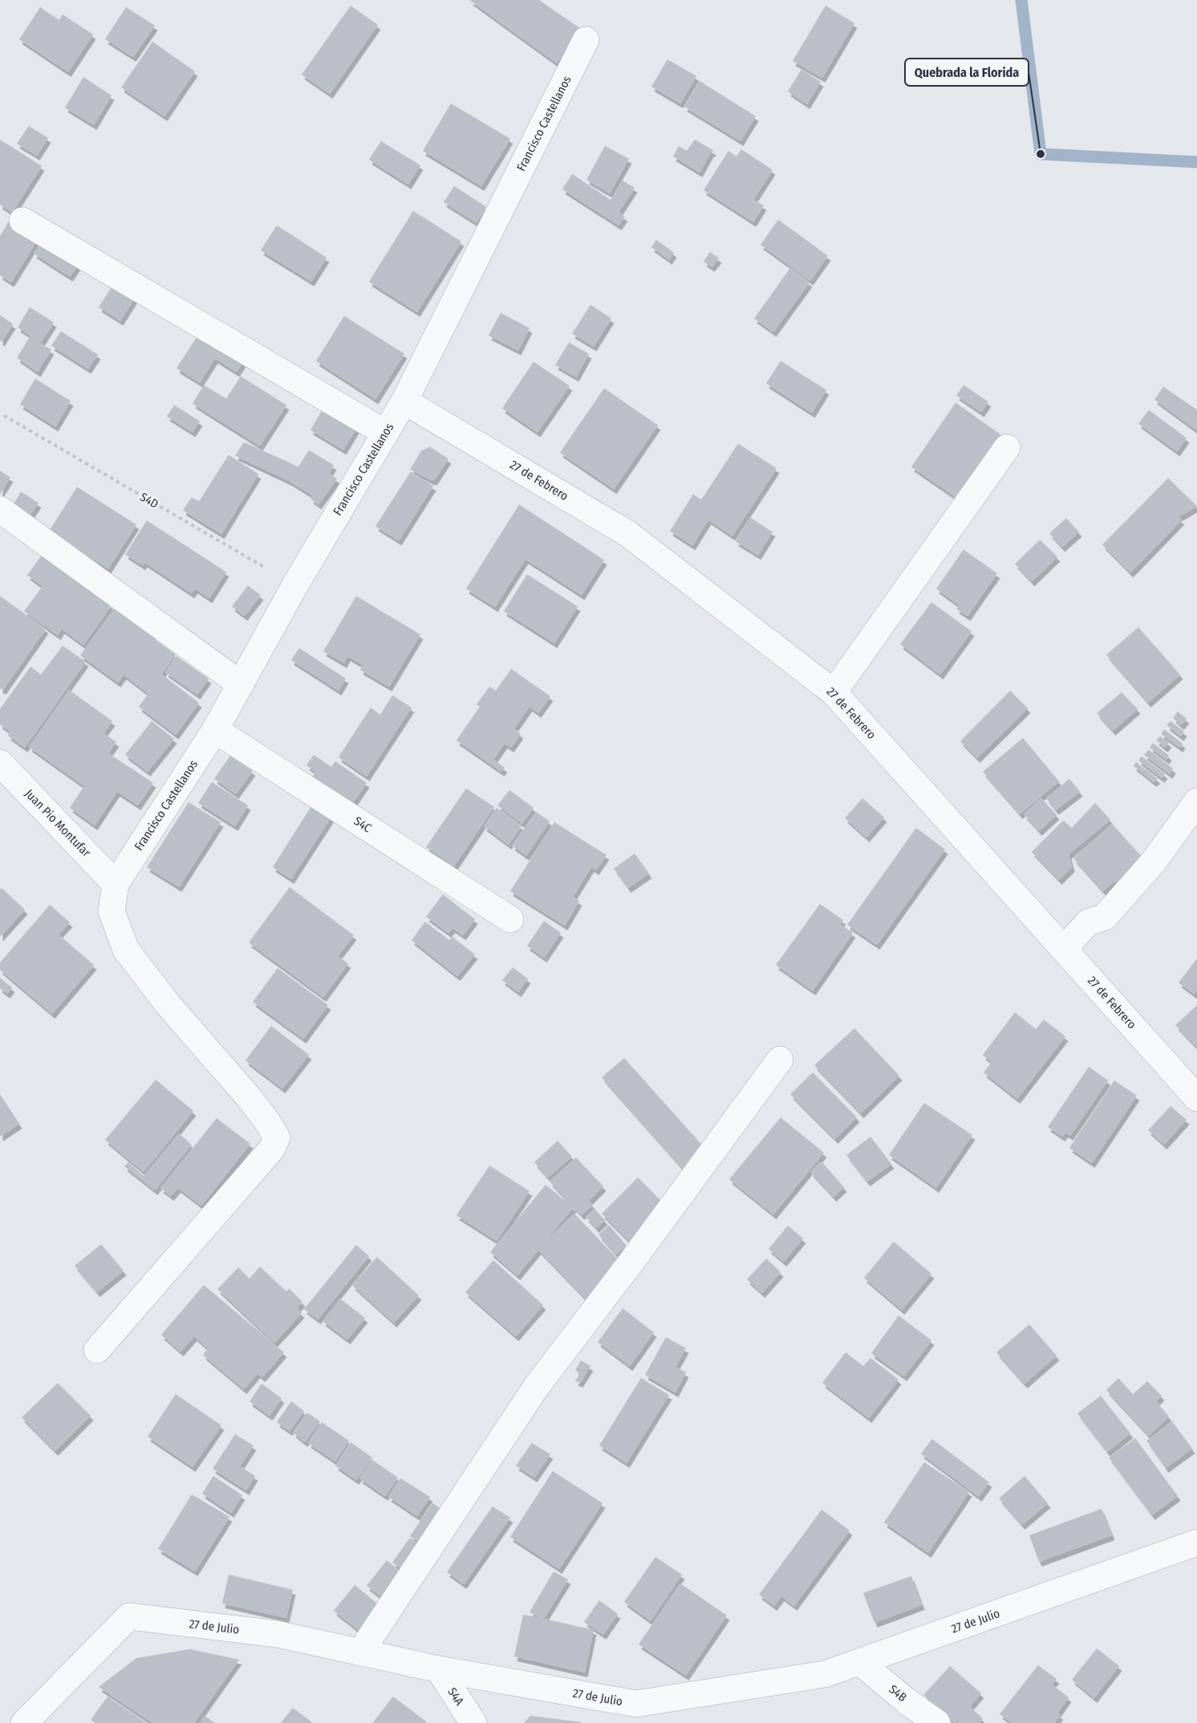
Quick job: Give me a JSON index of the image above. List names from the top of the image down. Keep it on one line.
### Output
{"streets":{"street":["Francisco Castellanos","27 de Febrero","Juan Pio Montufar","S4C","27 de Julio","S4B","S4A"],"path":["S4D"]},"crossings":[["Francisco Castellanos","27 de Febrero"],["Francisco Castellanos","S4D"],["Francisco Castellanos","Juan Pio Montufar"],["Francisco Castellanos","S4C"],["27 de Julio","S4B"],["27 de Julio","S4A"]],"places":["Quebrada la Florida"]}
